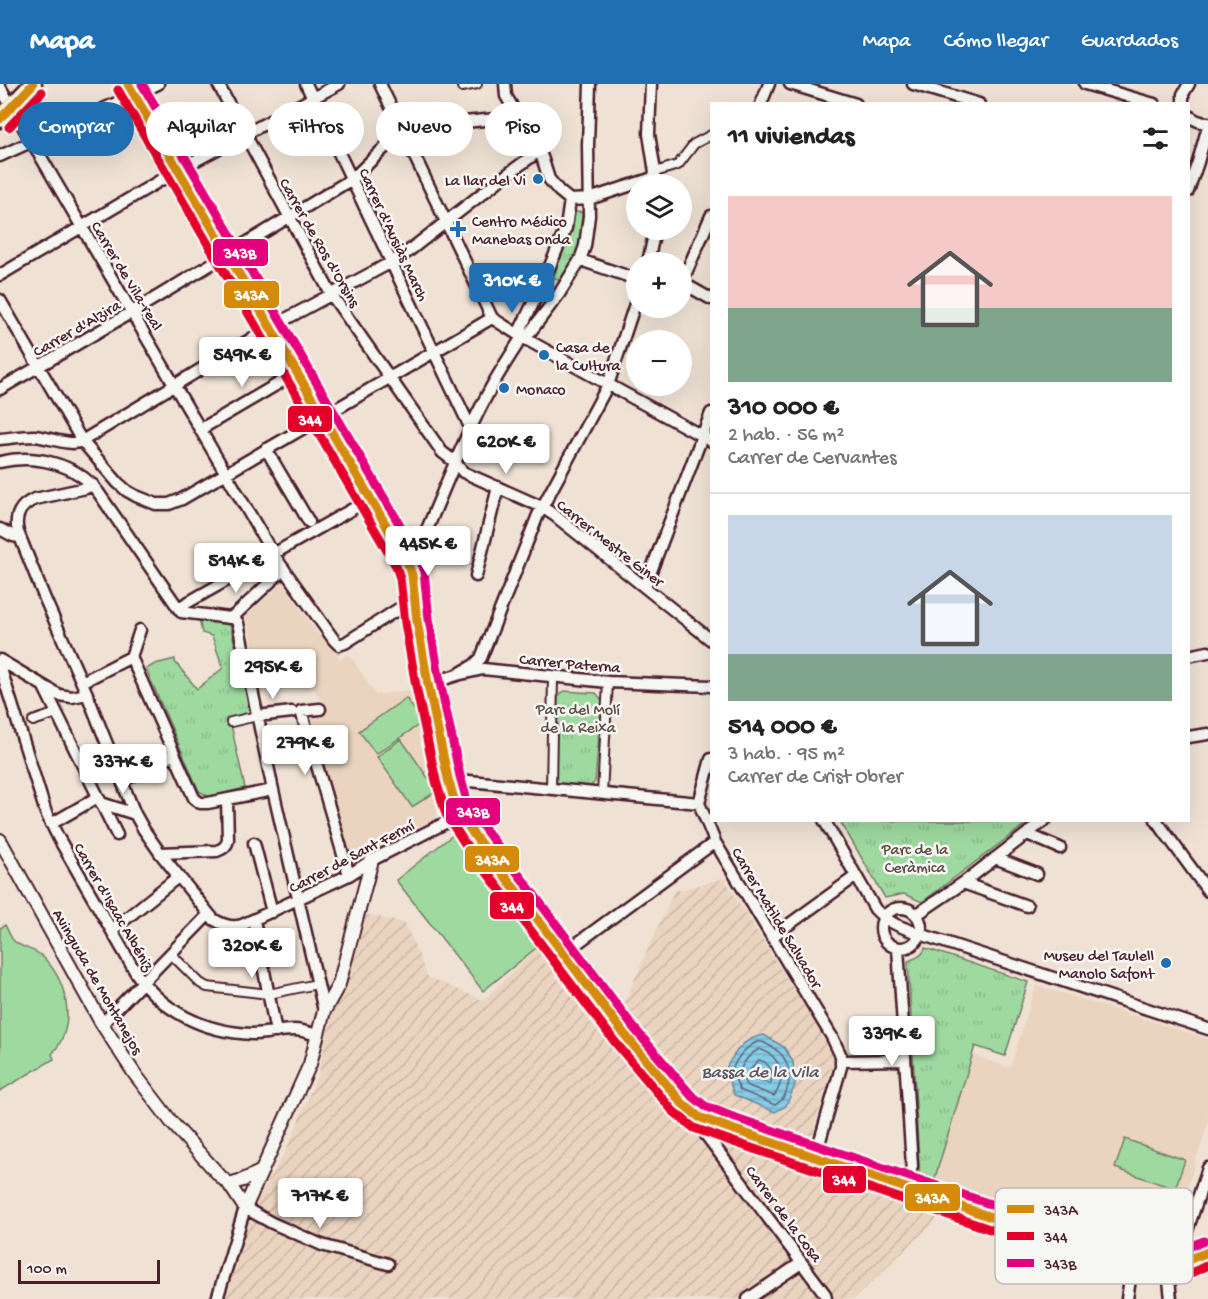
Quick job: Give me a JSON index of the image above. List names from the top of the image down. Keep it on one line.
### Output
{"streets":{"main road":["Carrer de la Cosa"],"street":["Carrer d'Ausiàs March","Carrer de Ros d'Orsins","Carrer de Vila-real","Carrer d'Alzira","Carrer Mestre Giner","Carrer Paterna","Carrer de Sant Fermí","Carrer d'Isaac Albéniz","Carrer Matilde Salvador","Avinguda de Montanejos"]},"crossings":[["Carrer d'Ausiàs March","Carrer d'Alzira"],["Carrer de Ros d'Orsins","Carrer d'Alzira"],["Carrer de Ros d'Orsins","Carrer Mestre Giner"],["Carrer de Vila-real","Carrer d'Alzira"],["Carrer de Vila-real","Carrer de la Cosa"],["Carrer Paterna","Carrer de la Cosa"],["Carrer de Sant Fermí","Carrer de la Cosa"]],"water":["Bassa de la Vila"],"parks":["Parc del Molí de la Reixa","Parc de la Ceràmica"],"places":{"other":["La llar del Vi","Casa de la Cultura","Monaco","Museu del Taulell Manolo Safont"],"health":["Centro Médico Manebas Onda"]},"lines":["transit line 343A","transit line 343B","transit line 344"],"legend":["343A","344","343B"],"scale_bar":"100 m","page":{"header":"Mapa","nav":["Mapa","Cómo llegar","Guardados"],"chip":["Comprar","Alquilar","Filtros","Nuevo","Piso"],"heading":"11 viviendas","map_buttons":["+","−"],"list":[{"name":"310 000 €","note":"2 hab. · 56 m² · Carrer de Cervantes"},{"name":"514 000 €","note":"3 hab. · 95 m² · Carrer de Crist Obrer"}],"price":["310K €","549K €","620K €","445K €","514K €","295K €","279K €","337K €","320K €","339K €","717K €"],"scale":"100 m"}}
